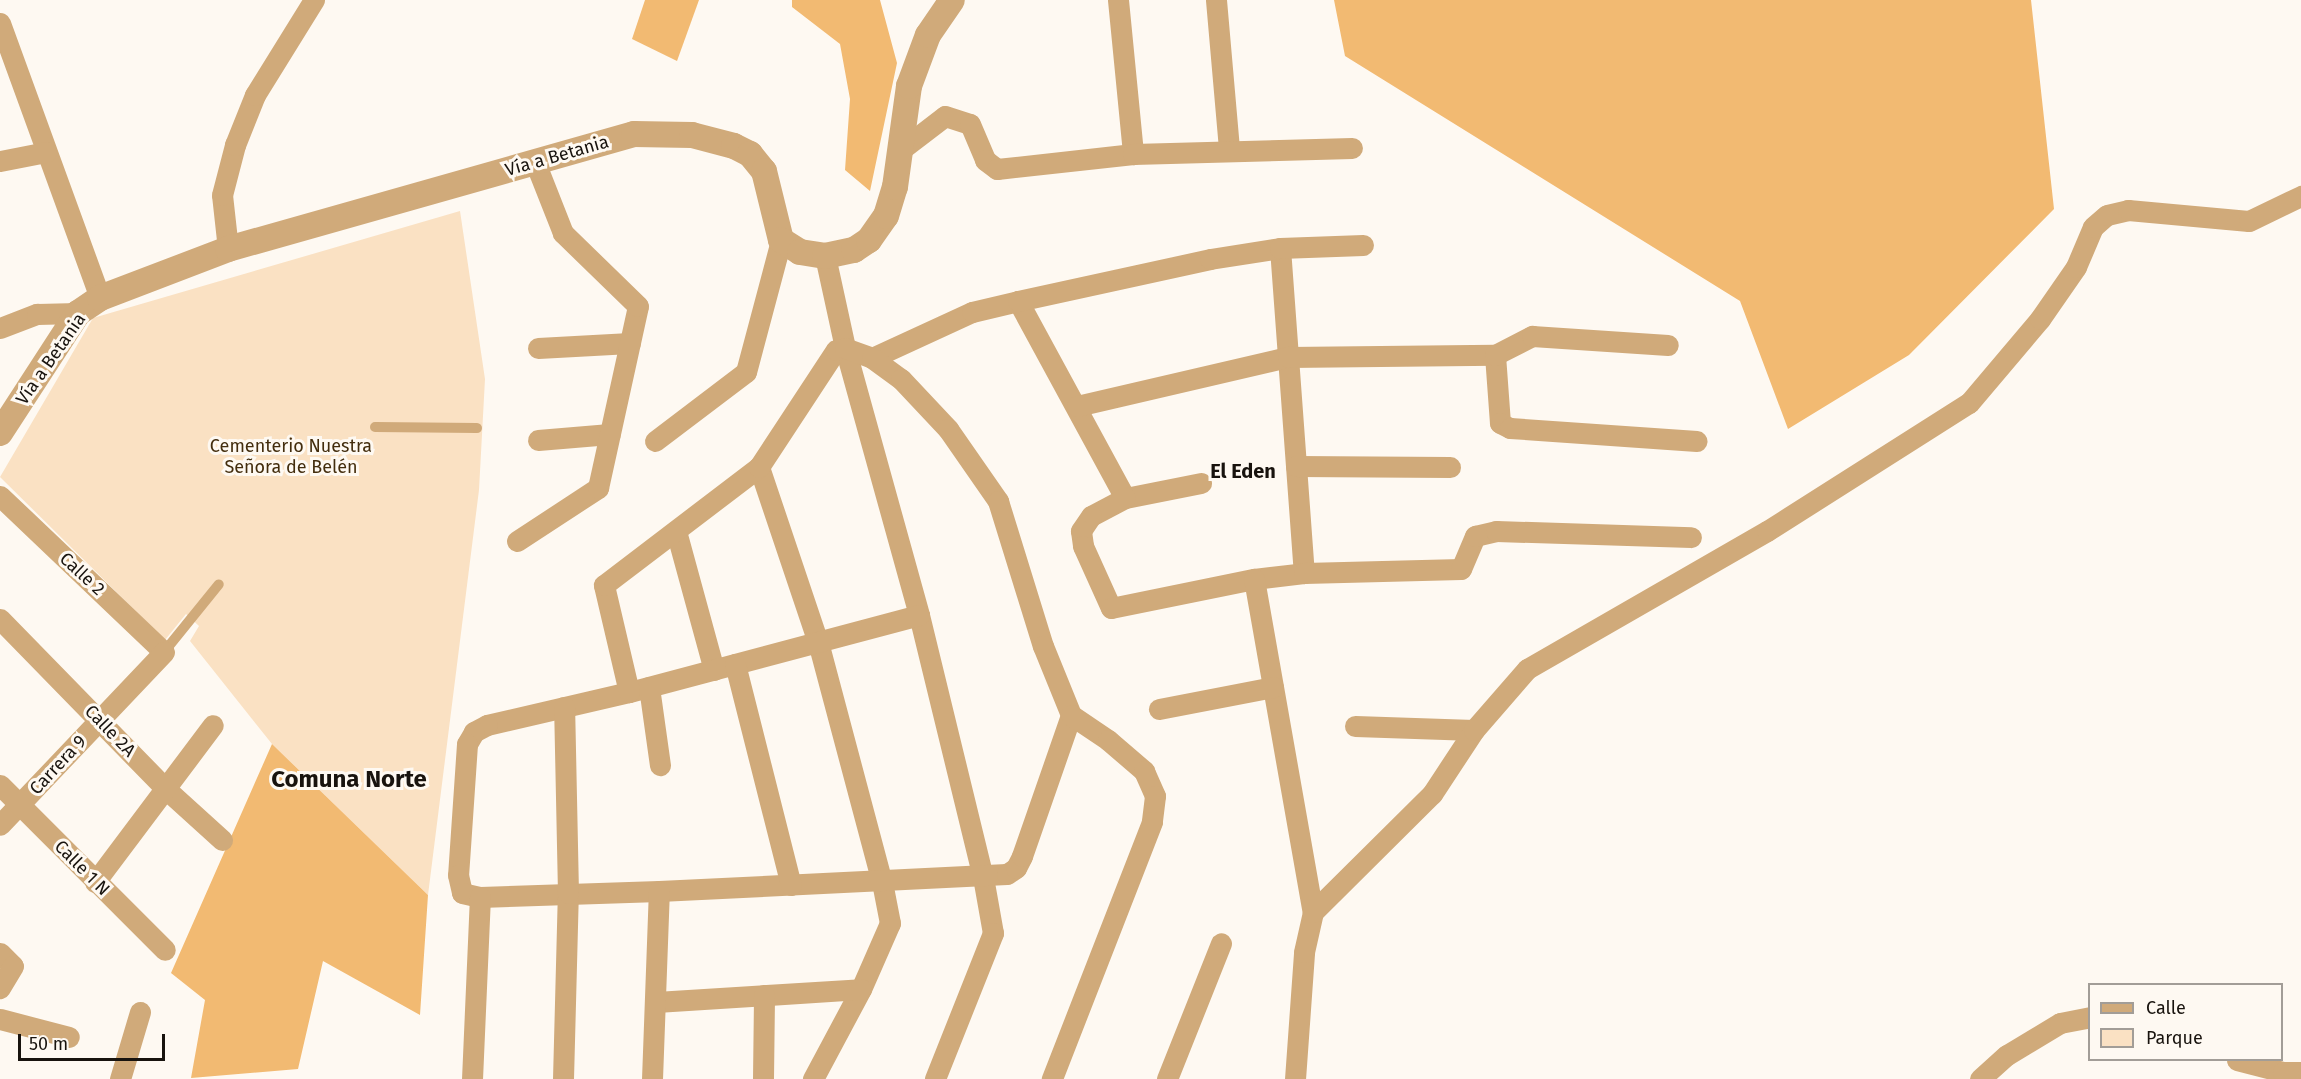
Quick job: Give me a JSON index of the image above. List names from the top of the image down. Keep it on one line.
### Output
{"streets":{"street":["Vía a Betania","Calle 2","Calle 2A","Carrera 9","Calle 1 N"]},"crossings":[["Calle 2","Carrera 9"],["Calle 2A","Carrera 9"],["Carrera 9","Calle 1 N"]],"districts":["El Eden","Comuna Norte"],"parks":["Cementerio Nuestra Señora de Belén"],"legend":["Calle","Parque"],"scale_bar":"50 m"}
